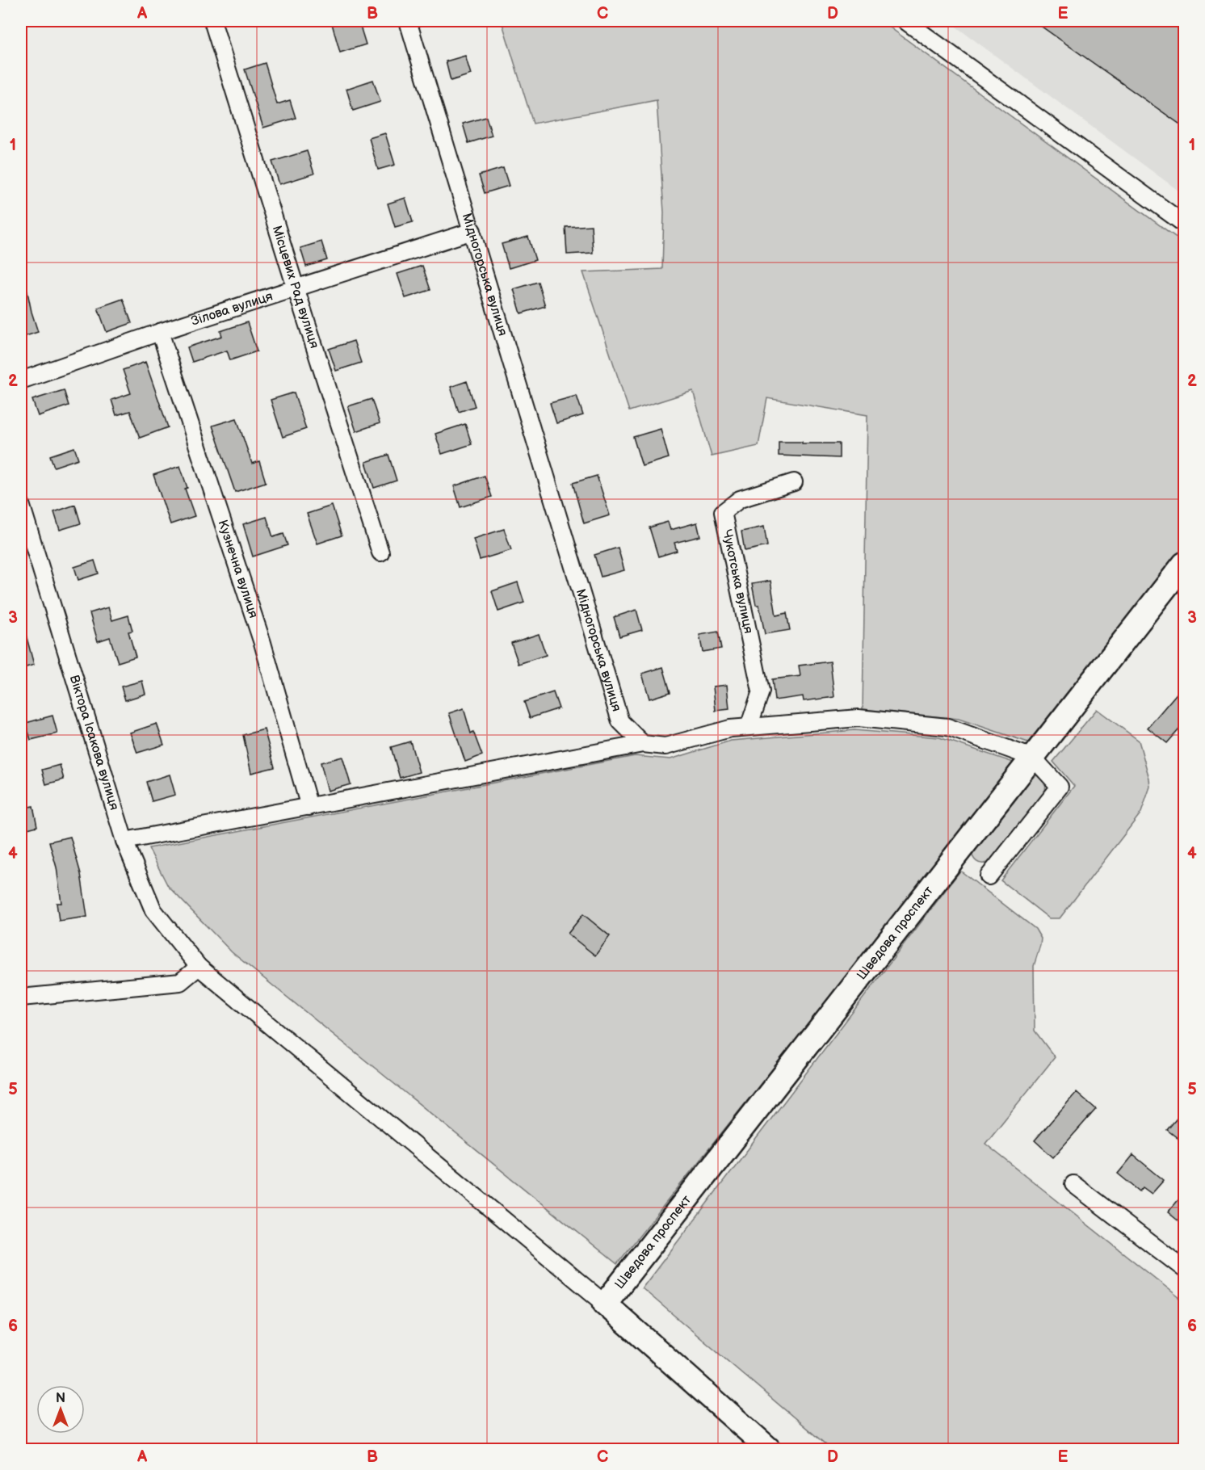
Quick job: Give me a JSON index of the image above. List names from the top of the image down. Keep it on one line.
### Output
{"streets":{"street":["Мідногорська вулиця","Місцевих Рад вулиця","Зілова вулиця","Кузнечна вулиця","Чукотська вулиця","Віктора Ісакова вулиця","Шведова проспект"]},"crossings":[["Мідногорська вулиця","Зілова вулиця"],["Місцевих Рад вулиця","Зілова вулиця"],["Зілова вулиця","Кузнечна вулиця"],["Віктора Ісакова вулиця","Шведова проспект"]],"north":"top","grid":{"columns":["A","B","C","D","E"],"rows":["1","2","3","4","5","6"]}}
